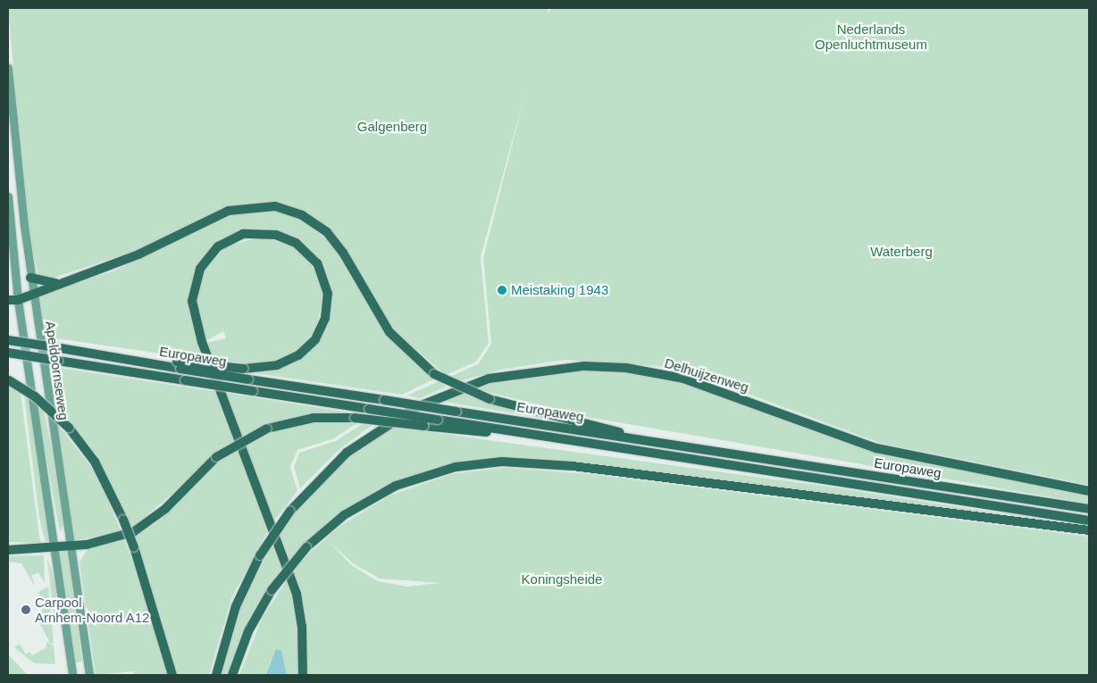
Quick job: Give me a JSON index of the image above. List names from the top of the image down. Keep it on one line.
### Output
{"streets":{"highway":["Europaweg","Delhuijzenweg"],"main road":["Apeldoornseweg"]},"parks":["Nederlands Openluchtmuseum","Galgenberg","Waterberg","Koningsheide"],"places":["Meistaking 1943","Carpool Arnhem-Noord A12"]}
